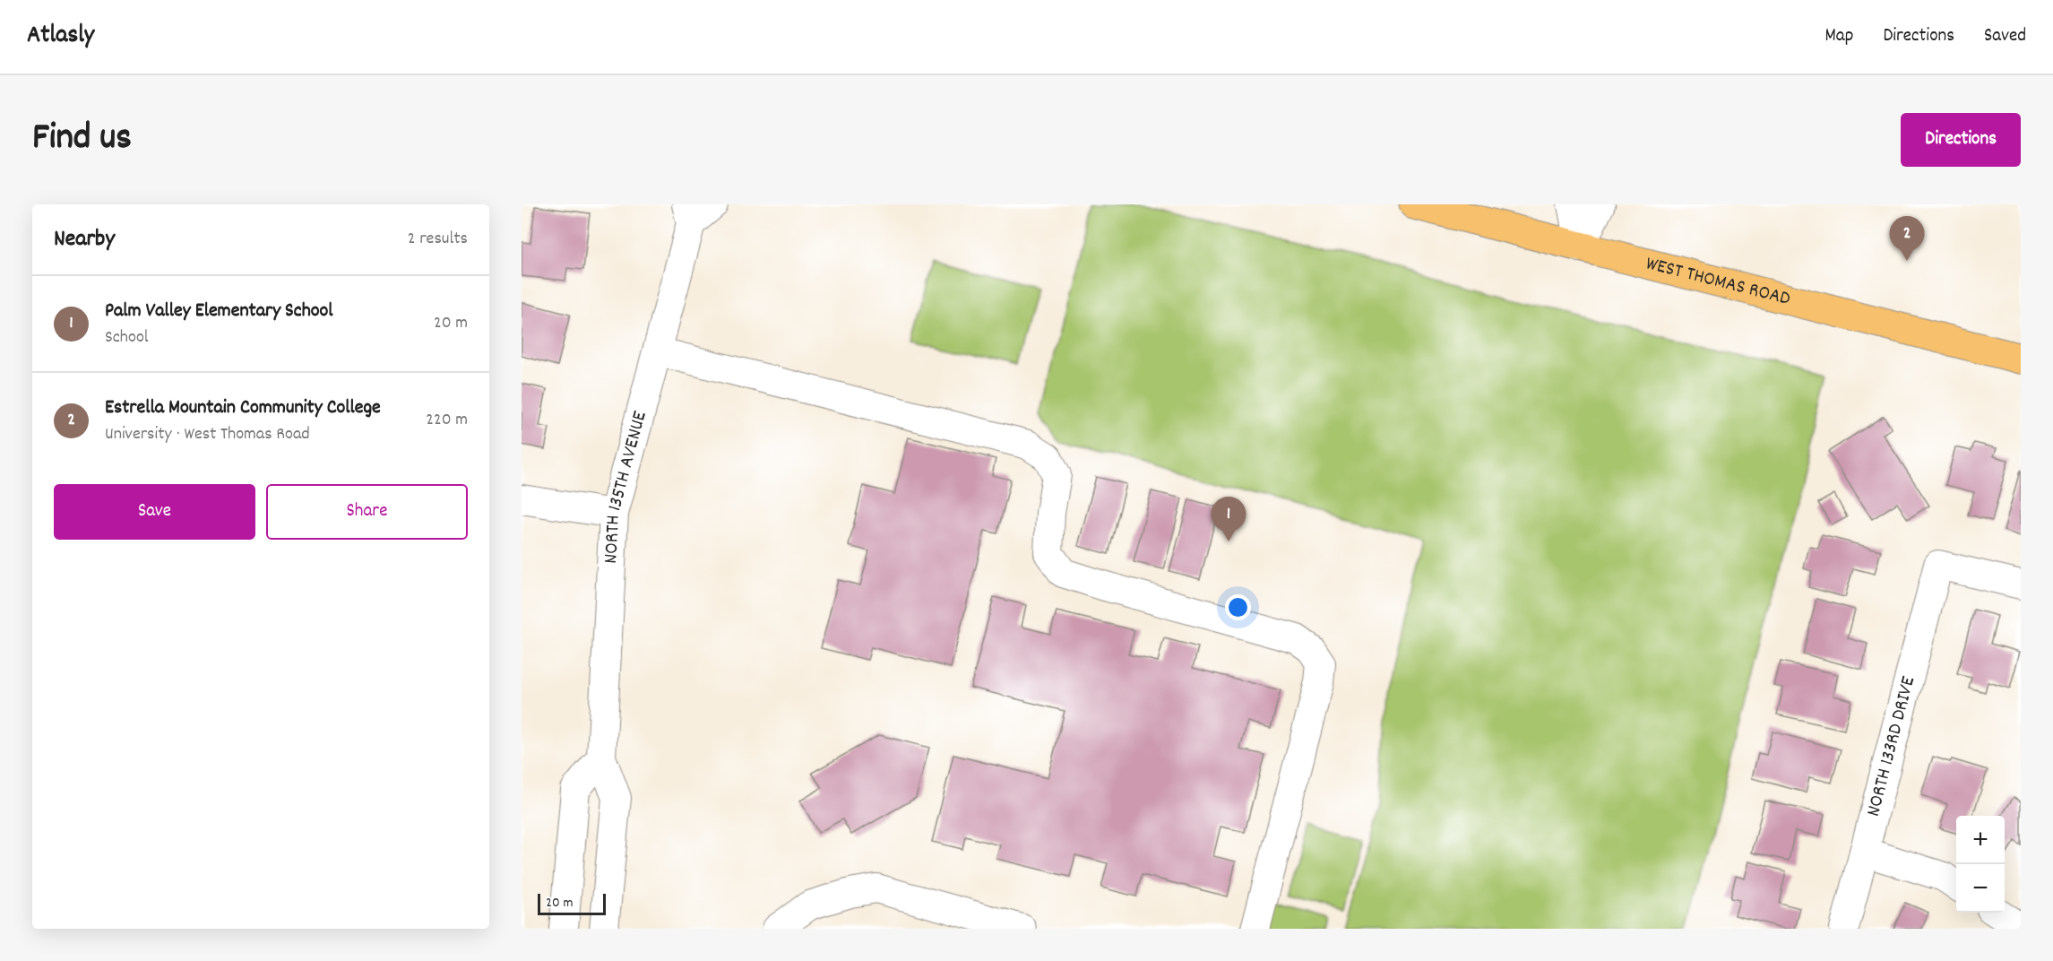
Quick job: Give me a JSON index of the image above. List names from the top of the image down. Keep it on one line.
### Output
{"streets":{"main road":["WEST THOMAS ROAD"],"street":["NORTH 135TH AVENUE","NORTH 133RD DRIVE"]},"scale_bar":"20 m","page":{"header":"Atlasly","nav":["Map","Directions","Saved"],"title":"Find us","buttons":["Directions",["Save","Share"]],"heading":["Nearby","2 results"],"pins":["2","1"],"list":[{"mark":"1","name":"Palm Valley Elementary School","note":"School","value":"20 m"},{"mark":"2","name":"Estrella Mountain Community College","note":"University · West Thomas Road","value":"220 m"}],"map_buttons":["+","−"],"scale":"20 m"}}
